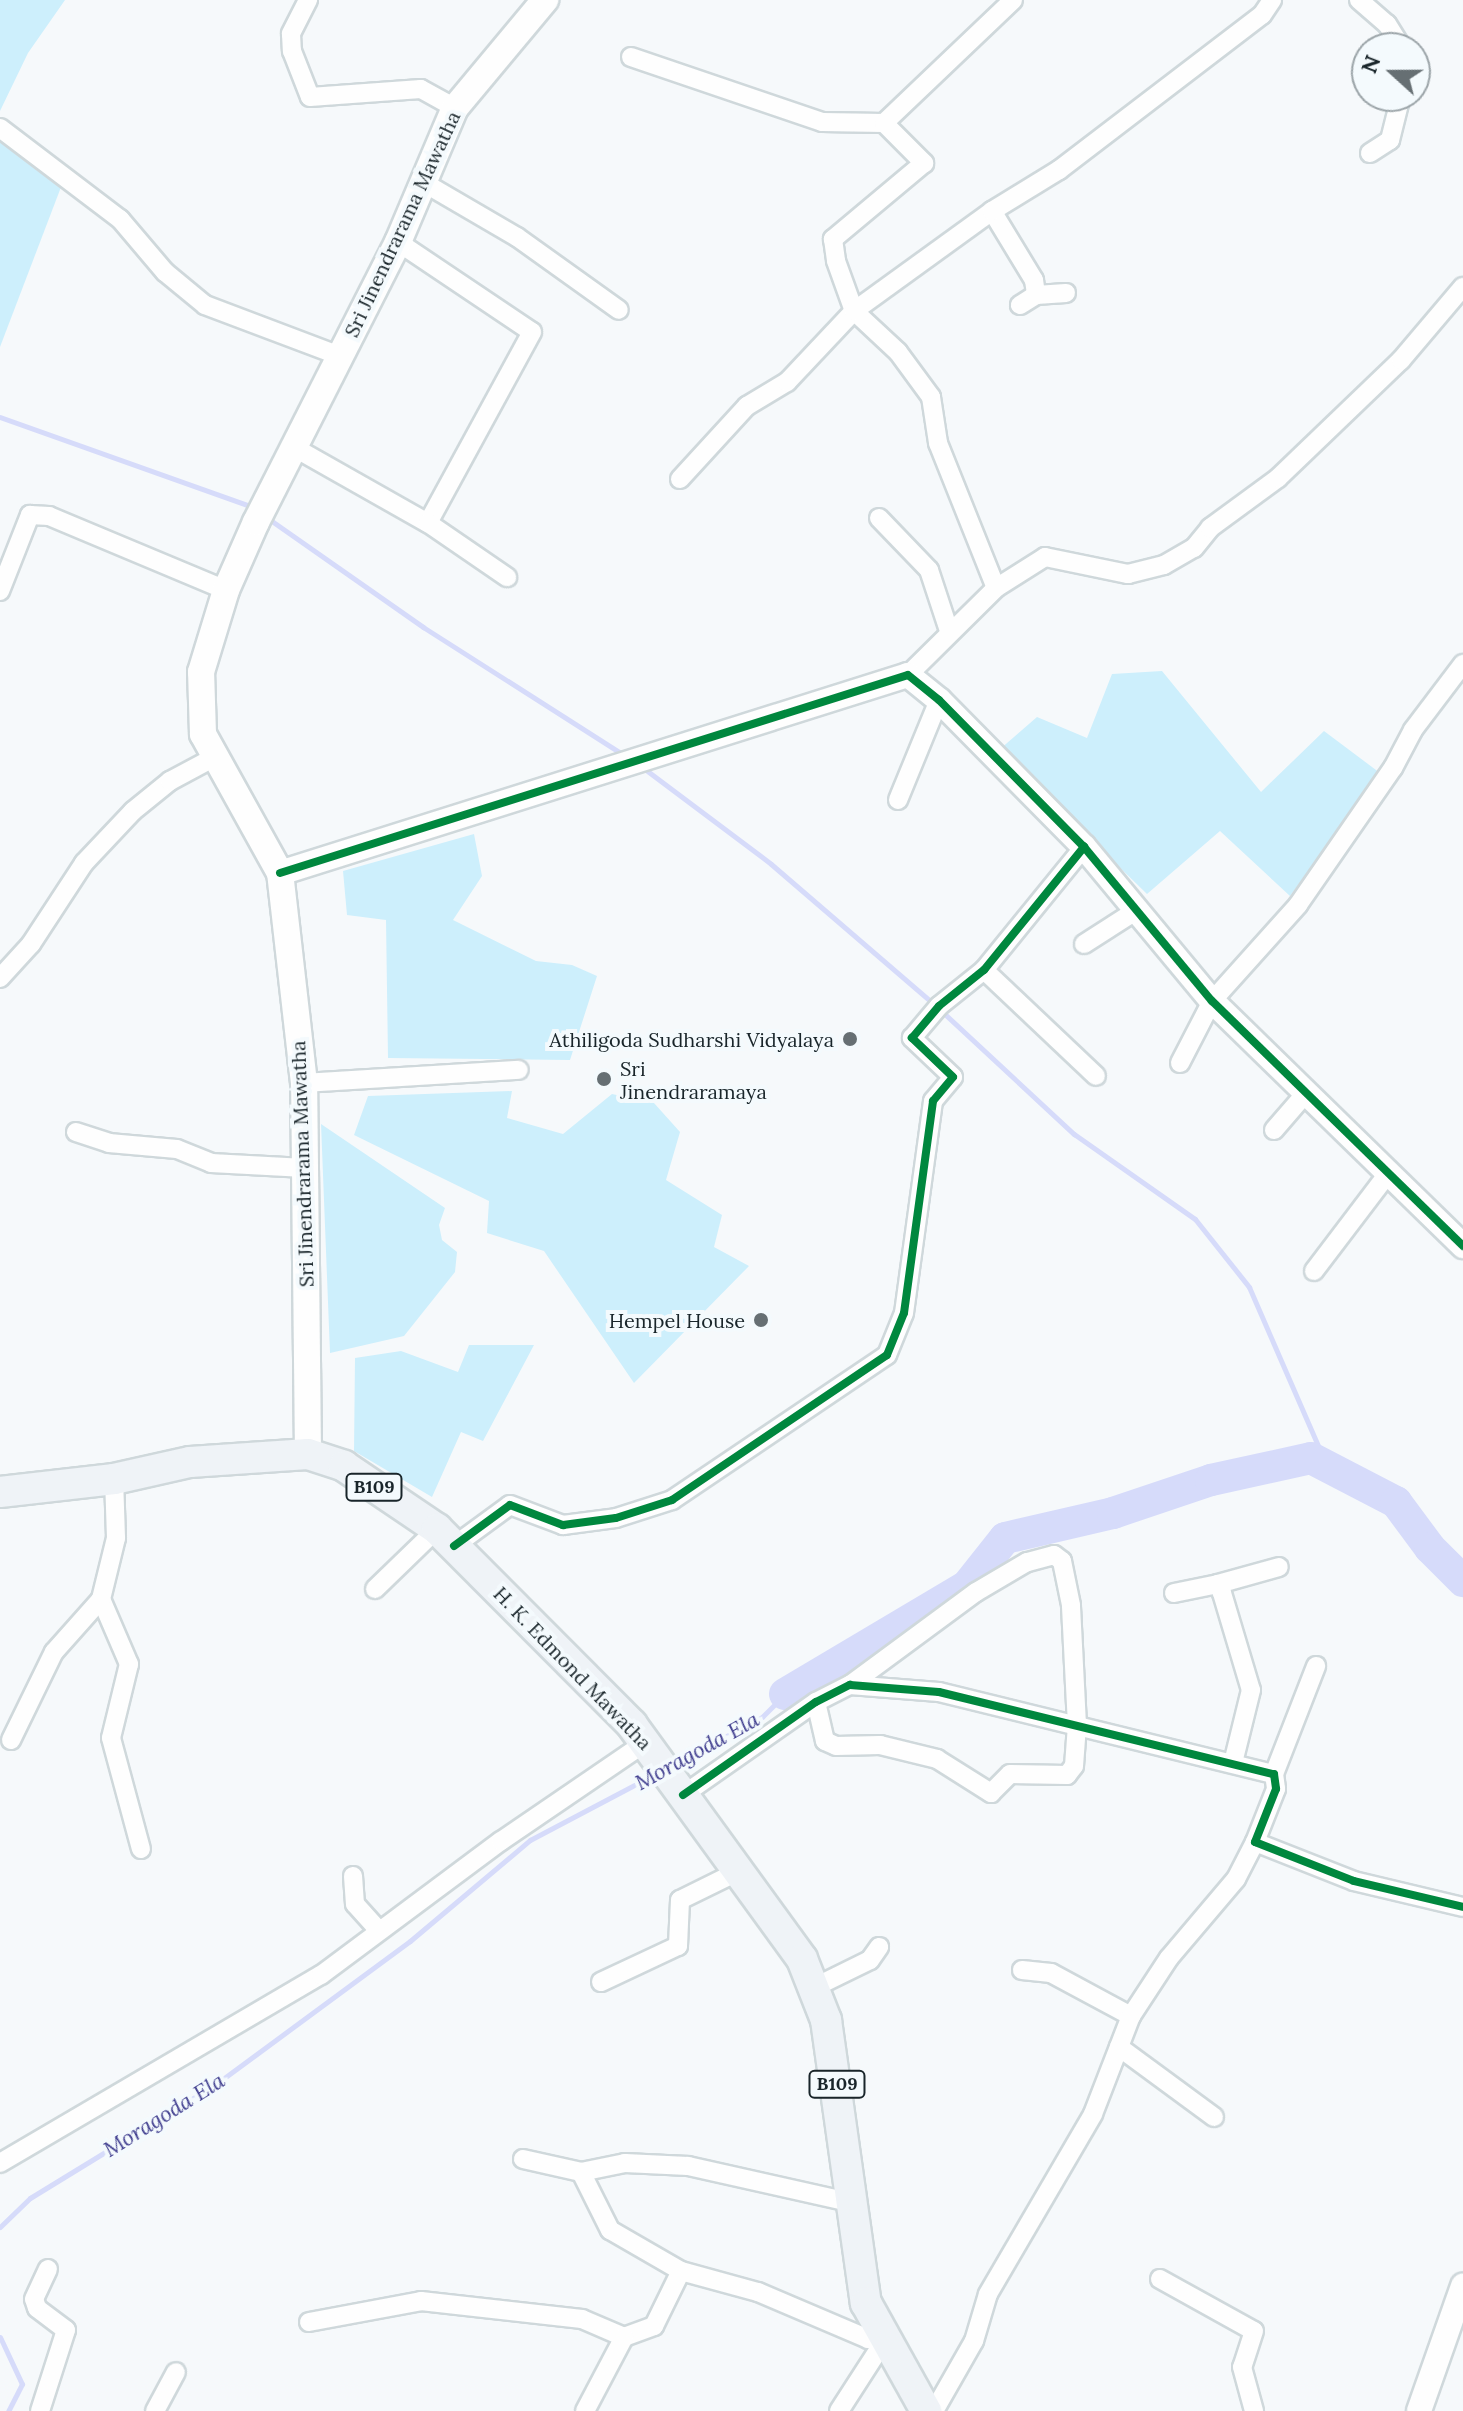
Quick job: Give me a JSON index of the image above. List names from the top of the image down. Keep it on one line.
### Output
{"streets":{"main road":["Sri Jinendrarama Mawatha","B109","H. K. Edmond Mawatha"]},"crossings":[["Sri Jinendrarama Mawatha","H. K. Edmond Mawatha"]],"water":["Moragoda Ela"],"places":["Athiligoda Sudharshi Vidyalaya","Sri Jinendraramaya","Hempel House"],"north":"left"}
